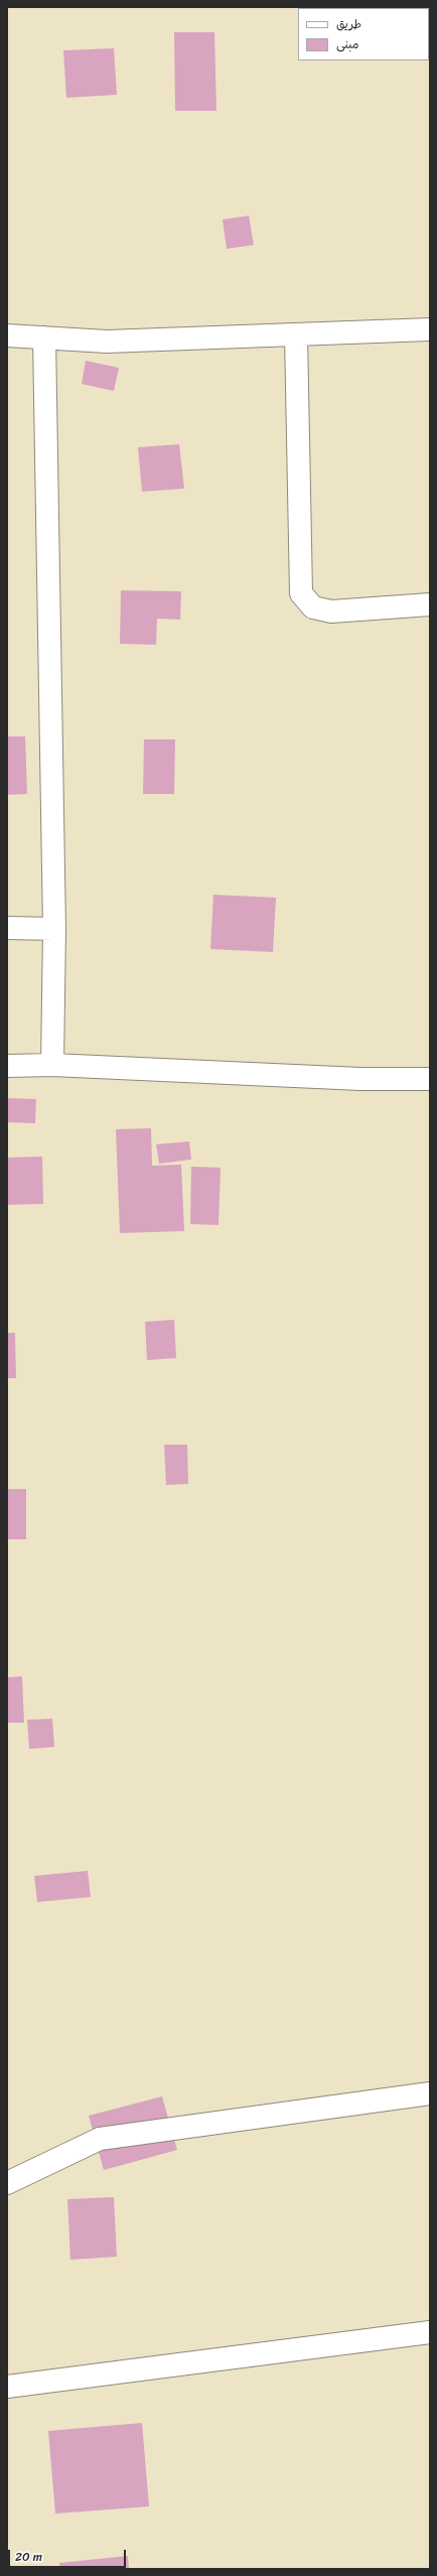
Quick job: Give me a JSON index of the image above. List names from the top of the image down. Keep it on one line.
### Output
{"legend":["طريق","مبنى"],"scale_bar":"20 m"}
